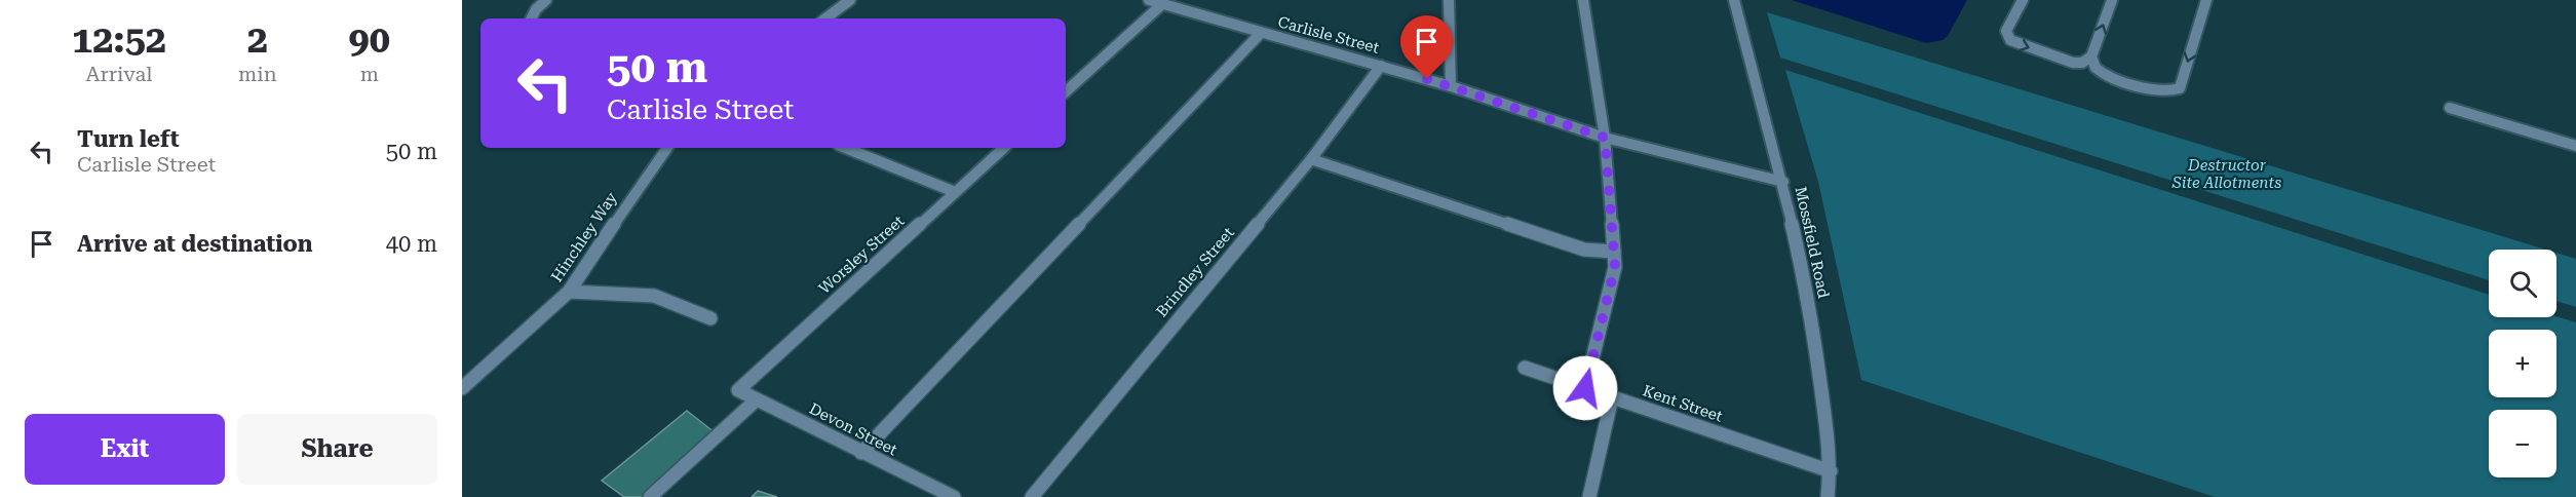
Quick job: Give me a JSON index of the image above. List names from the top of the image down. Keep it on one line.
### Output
{"streets":{"street":["Carlisle Street","Hinchley Way","Mossfield Road","Worsley Street","Brindley Street","Kent Street","Devon Street"]},"crossings":[["Carlisle Street","Mossfield Road"],["Carlisle Street","Brindley Street"],["Mossfield Road","Kent Street"],["Worsley Street","Devon Street"]],"parks":["Destructor Site Allotments"],"page":{"eta":["12:52","Arrival","2","min","90","m"],"turn":["50 m","Carlisle Street"],"list":[{"name":"Turn left","note":"Carlisle Street","value":"50 m"},{"name":"Arrive at destination","value":"40 m"}],"map_buttons":["+","−"],"buttons":["Exit","Share"]}}
